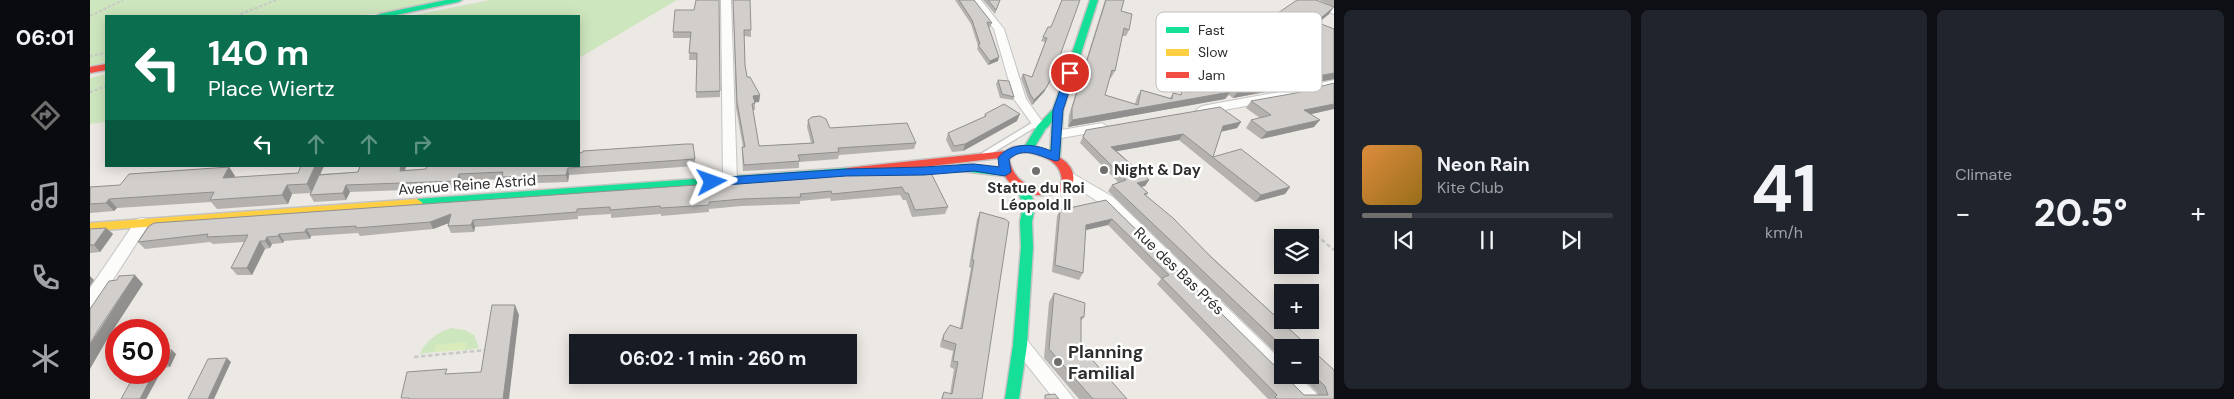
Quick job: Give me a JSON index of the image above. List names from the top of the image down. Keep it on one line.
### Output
{"streets":{"main road":["Avenue Reine Astrid"],"street":["Rue des Bas Prés"]},"places":["Night & Day","Statue du Roi Léopold II","Planning Familial"],"legend":["Fast","Slow","Jam"],"page":{"tabs":"06:01","tile":[["41","km/h"],"Climate"],"turn":["140 m","Place Wiertz"],"song":["Neon Rain","Kite Club"],"heat":["−","20.5°","+"],"map_buttons":["+","−"],"limit":"50","trip":"06:02 · 1 min · 260 m"}}
